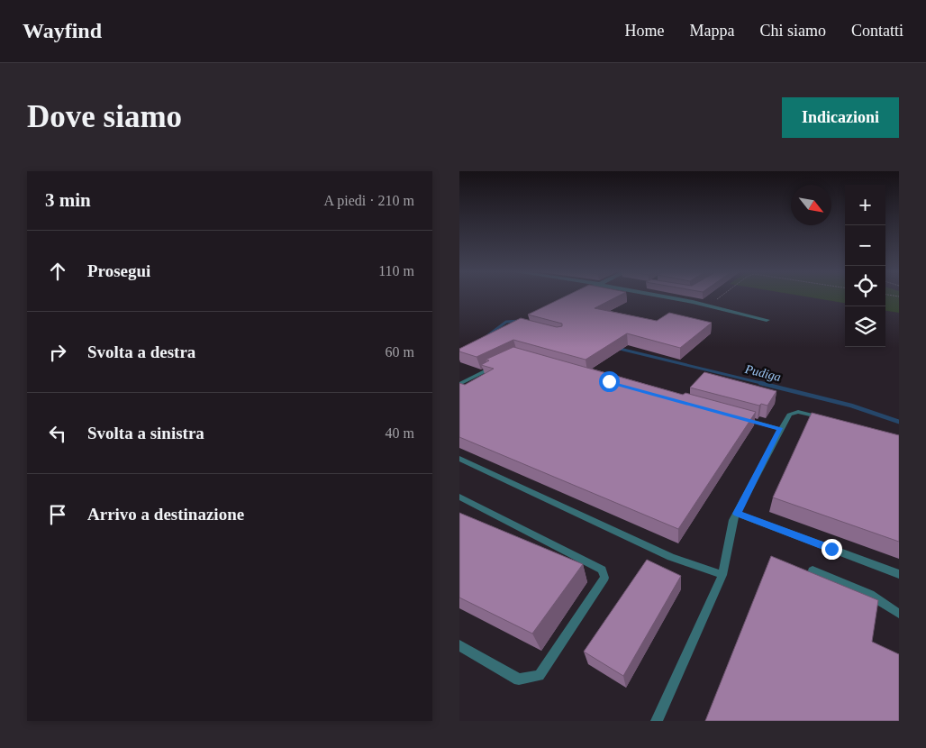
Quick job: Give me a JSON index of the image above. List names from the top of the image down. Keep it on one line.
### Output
{"water":["Pudiga"],"north":"bottom right","page":{"header":"Wayfind","nav":["Home","Mappa","Chi siamo","Contatti"],"buttons":"Indicazioni","title":"Dove siamo","heading":["3 min","A piedi · 210 m"],"map_buttons":["+","−"],"list":[["Prosegui","110 m"],["Svolta a destra","60 m"],["Svolta a sinistra","40 m"],"Arrivo a destinazione"]}}
